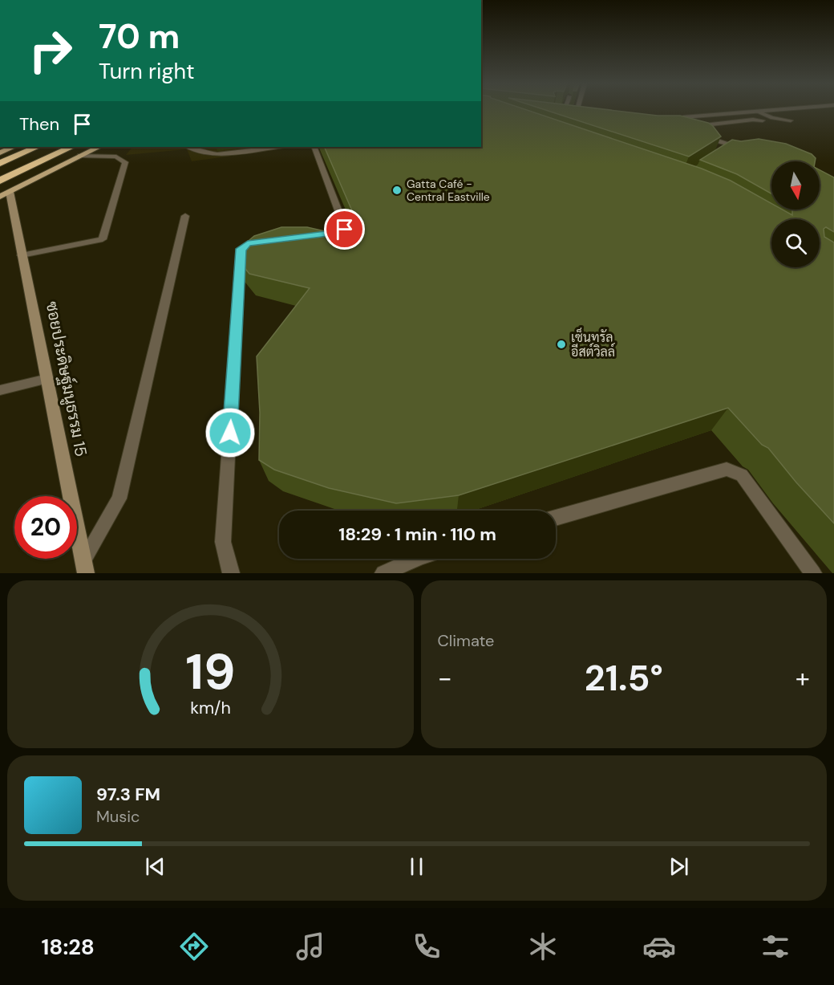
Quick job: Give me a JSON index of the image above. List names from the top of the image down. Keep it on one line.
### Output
{"streets":{"street":["ซอยประดิษฐ์มนูธรรม 15"]},"places":["Gatta Café - Central Eastville","เซ็นทรัล อีสต์วิลล์"],"north":"bottom","page":{"turn":["70 m","Turn right"],"then":"Then","limit":"20","trip":"18:29 · 1 min · 110 m","tile":"Climate","heat":["−","21.5°","+"],"song":["97.3 FM","Music"],"tabs":"18:28","gauge":["19","km/h"]}}
